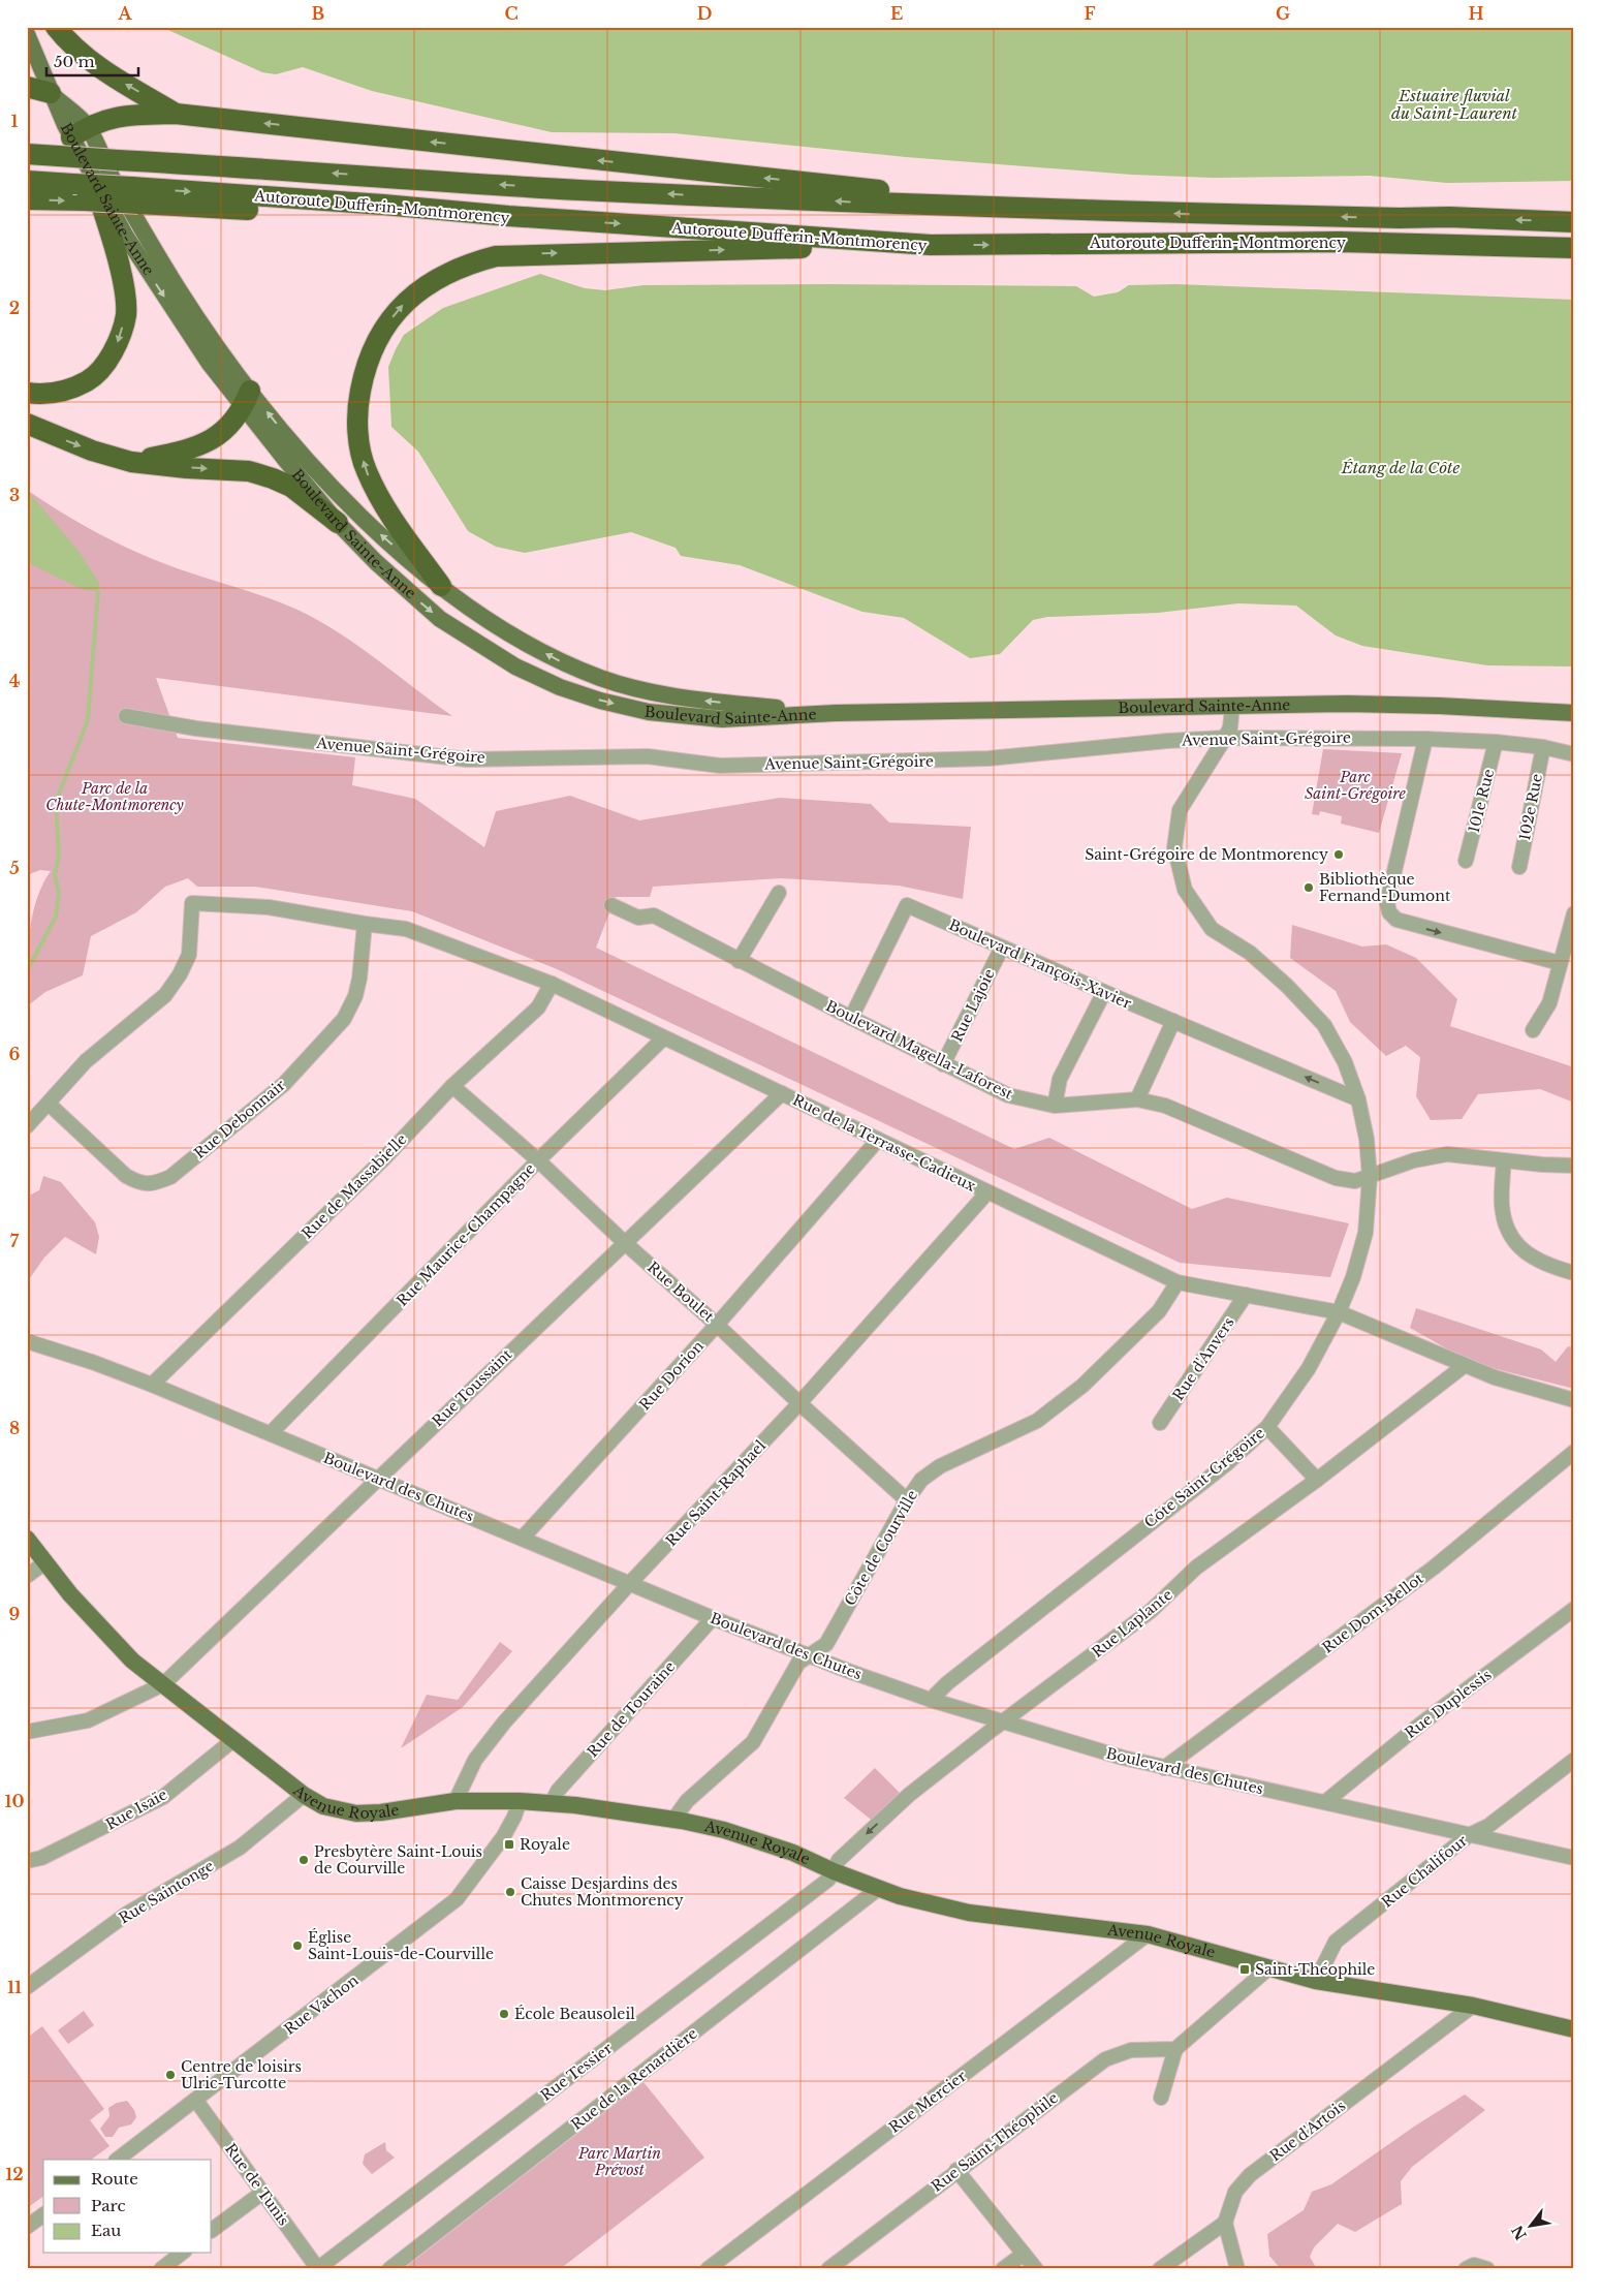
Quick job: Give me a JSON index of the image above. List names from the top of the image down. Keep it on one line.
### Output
{"streets":{"highway":["Autoroute Dufferin-Montmorency"],"main road":["Boulevard Sainte-Anne","Avenue Royale"],"street":["Avenue Saint-Grégoire","101e Rue","102e Rue","Boulevard François-Xavier","Rue Lajoie","Boulevard Magella-Laforest","Rue Debonnair","Rue de la Terrasse-Cadieux","Rue de Massabielle","Rue Maurice-Champagne","Rue Boulet","Rue d'Anvers","Rue Dorion","Rue Toussaint","Côte Saint-Grégoire","Boulevard des Chutes","Rue Saint-Raphael","Côte de Courville","Rue Dom-Bellot","Rue Laplante","Rue Duplessis","Rue de Touraine","Rue Isaïe","Rue Chalifour","Rue Saintonge","Rue Vachon","Rue Tessier","Rue de la Renardière","Rue Mercier","Rue d'Artois","Rue Saint-Théophile","Rue de Tunis"]},"crossings":[["Boulevard Sainte-Anne","Côte Saint-Grégoire"],["Avenue Saint-Grégoire","101e Rue"],["Avenue Saint-Grégoire","102e Rue"],["Avenue Saint-Grégoire","Côte Saint-Grégoire"],["Boulevard François-Xavier","Rue Lajoie"],["Boulevard François-Xavier","Boulevard Magella-Laforest"],["Boulevard François-Xavier","Côte Saint-Grégoire"],["Rue Lajoie","Boulevard Magella-Laforest"],["Boulevard Magella-Laforest","Côte Saint-Grégoire"],["Rue Debonnair","Rue de la Terrasse-Cadieux"],["Rue de la Terrasse-Cadieux","Rue de Massabielle"],["Rue de la Terrasse-Cadieux","Rue Maurice-Champagne"],["Rue de la Terrasse-Cadieux","Rue d'Anvers"],["Rue de la Terrasse-Cadieux","Rue Dorion"],["Rue de la Terrasse-Cadieux","Rue Toussaint"],["Rue de la Terrasse-Cadieux","Côte Saint-Grégoire"],["Rue de la Terrasse-Cadieux","Rue Saint-Raphael"],["Rue de la Terrasse-Cadieux","Côte de Courville"],["Rue de la Terrasse-Cadieux","Rue Laplante"],["Rue de Massabielle","Rue Boulet"],["Rue de Massabielle","Boulevard des Chutes"],["Rue Maurice-Champagne","Rue Boulet"],["Rue Maurice-Champagne","Boulevard des Chutes"],["Rue Boulet","Rue Dorion"],["Rue Boulet","Rue Toussaint"],["Rue Boulet","Rue Saint-Raphael"],["Rue Boulet","Côte de Courville"],["Rue Dorion","Boulevard des Chutes"],["Rue Toussaint","Boulevard des Chutes"],["Rue Toussaint","Avenue Royale"],["Côte Saint-Grégoire","Boulevard des Chutes"],["Boulevard des Chutes","Rue Saint-Raphael"],["Boulevard des Chutes","Côte de Courville"],["Boulevard des Chutes","Rue Dom-Bellot"],["Boulevard des Chutes","Rue Laplante"],["Boulevard des Chutes","Rue Duplessis"],["Boulevard des Chutes","Rue de Touraine"],["Boulevard des Chutes","Rue Chalifour"],["Rue Saint-Raphael","Avenue Royale"],["Côte de Courville","Avenue Royale"],["Rue Laplante","Avenue Royale"],["Rue Laplante","Rue Tessier"],["Rue de Touraine","Avenue Royale"],["Avenue Royale","Rue Isaïe"],["Avenue Royale","Rue Chalifour"],["Avenue Royale","Rue Saintonge"],["Avenue Royale","Rue Vachon"],["Avenue Royale","Rue Tessier"],["Avenue Royale","Rue de la Renardière"],["Avenue Royale","Rue Mercier"],["Avenue Royale","Rue d'Artois"],["Rue Vachon","Rue de Tunis"],["Rue Tessier","Rue de Tunis"]],"water":["Estuaire fluvial du Saint-Laurent","Étang de la Côte"],"parks":["Parc Saint-Grégoire","Parc de la Chute-Montmorency","Parc Martin Prévost"],"places":{"other":["Saint-Grégoire de Montmorency","Bibliothèque Fernand-Dumont","Presbytère Saint-Louis de Courville","Caisse Desjardins des Chutes Montmorency","Église Saint-Louis-de-Courville","École Beausoleil","Centre de loisirs Ulric-Turcotte"],"transit":["Royale","Saint-Théophile"]},"legend":["Route","Parc","Eau"],"scale_bar":"50 m","north":"bottom left","grid":{"columns":["A","B","C","D","E","F","G","H"],"rows":["1","2","3","4","5","6","7","8","9","10","11","12"]}}
